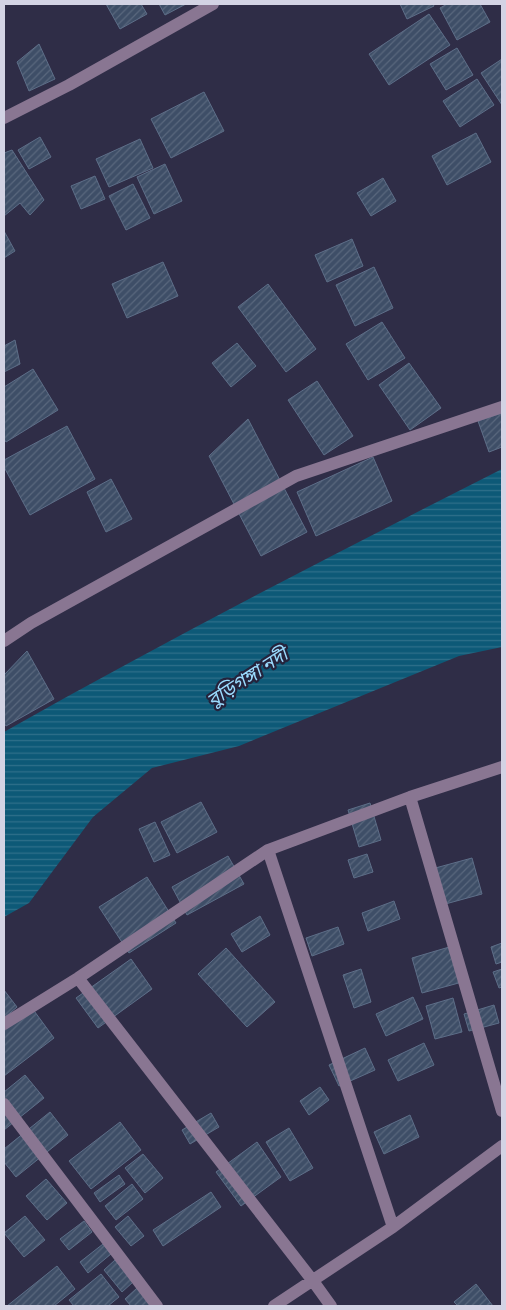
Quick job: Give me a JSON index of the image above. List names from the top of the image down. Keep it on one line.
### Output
{"water":["বুড়িগঙ্গা নদী"]}
